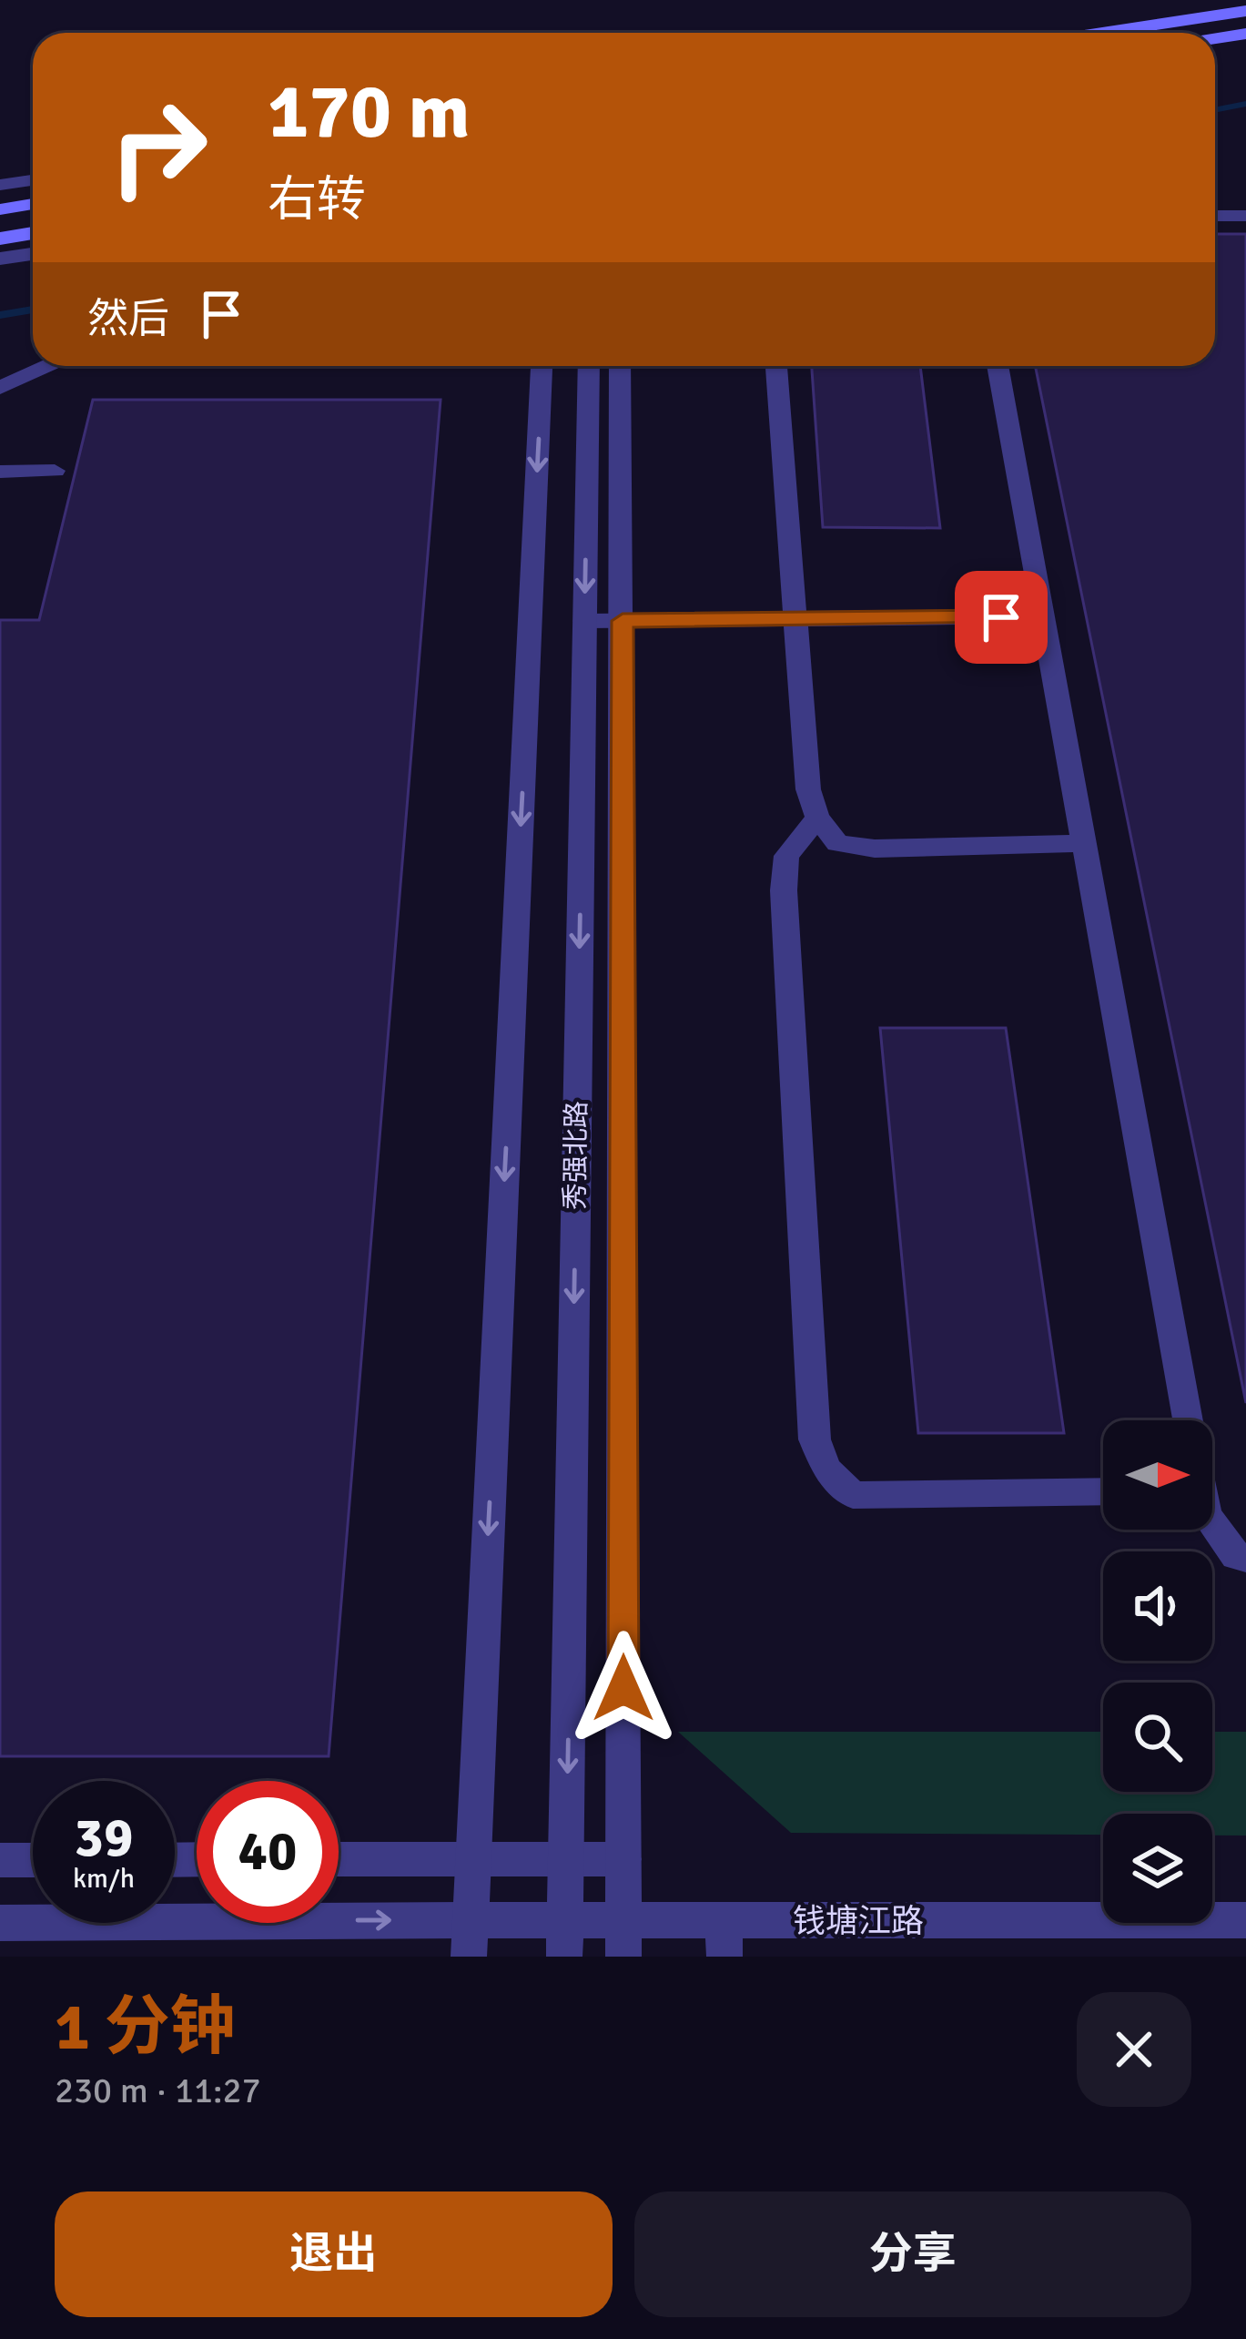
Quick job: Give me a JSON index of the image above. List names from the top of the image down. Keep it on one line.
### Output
{"streets":{"street":["秀强北路","钱塘江路"]},"crossings":[["秀强北路","钱塘江路"]],"north":"right","page":{"turn":["170 m","右转"],"then":"然后","speed":"39 km/h","limit":"40","heading":["1 分钟","230 m · 11:27"],"buttons":["退出","分享"]}}
